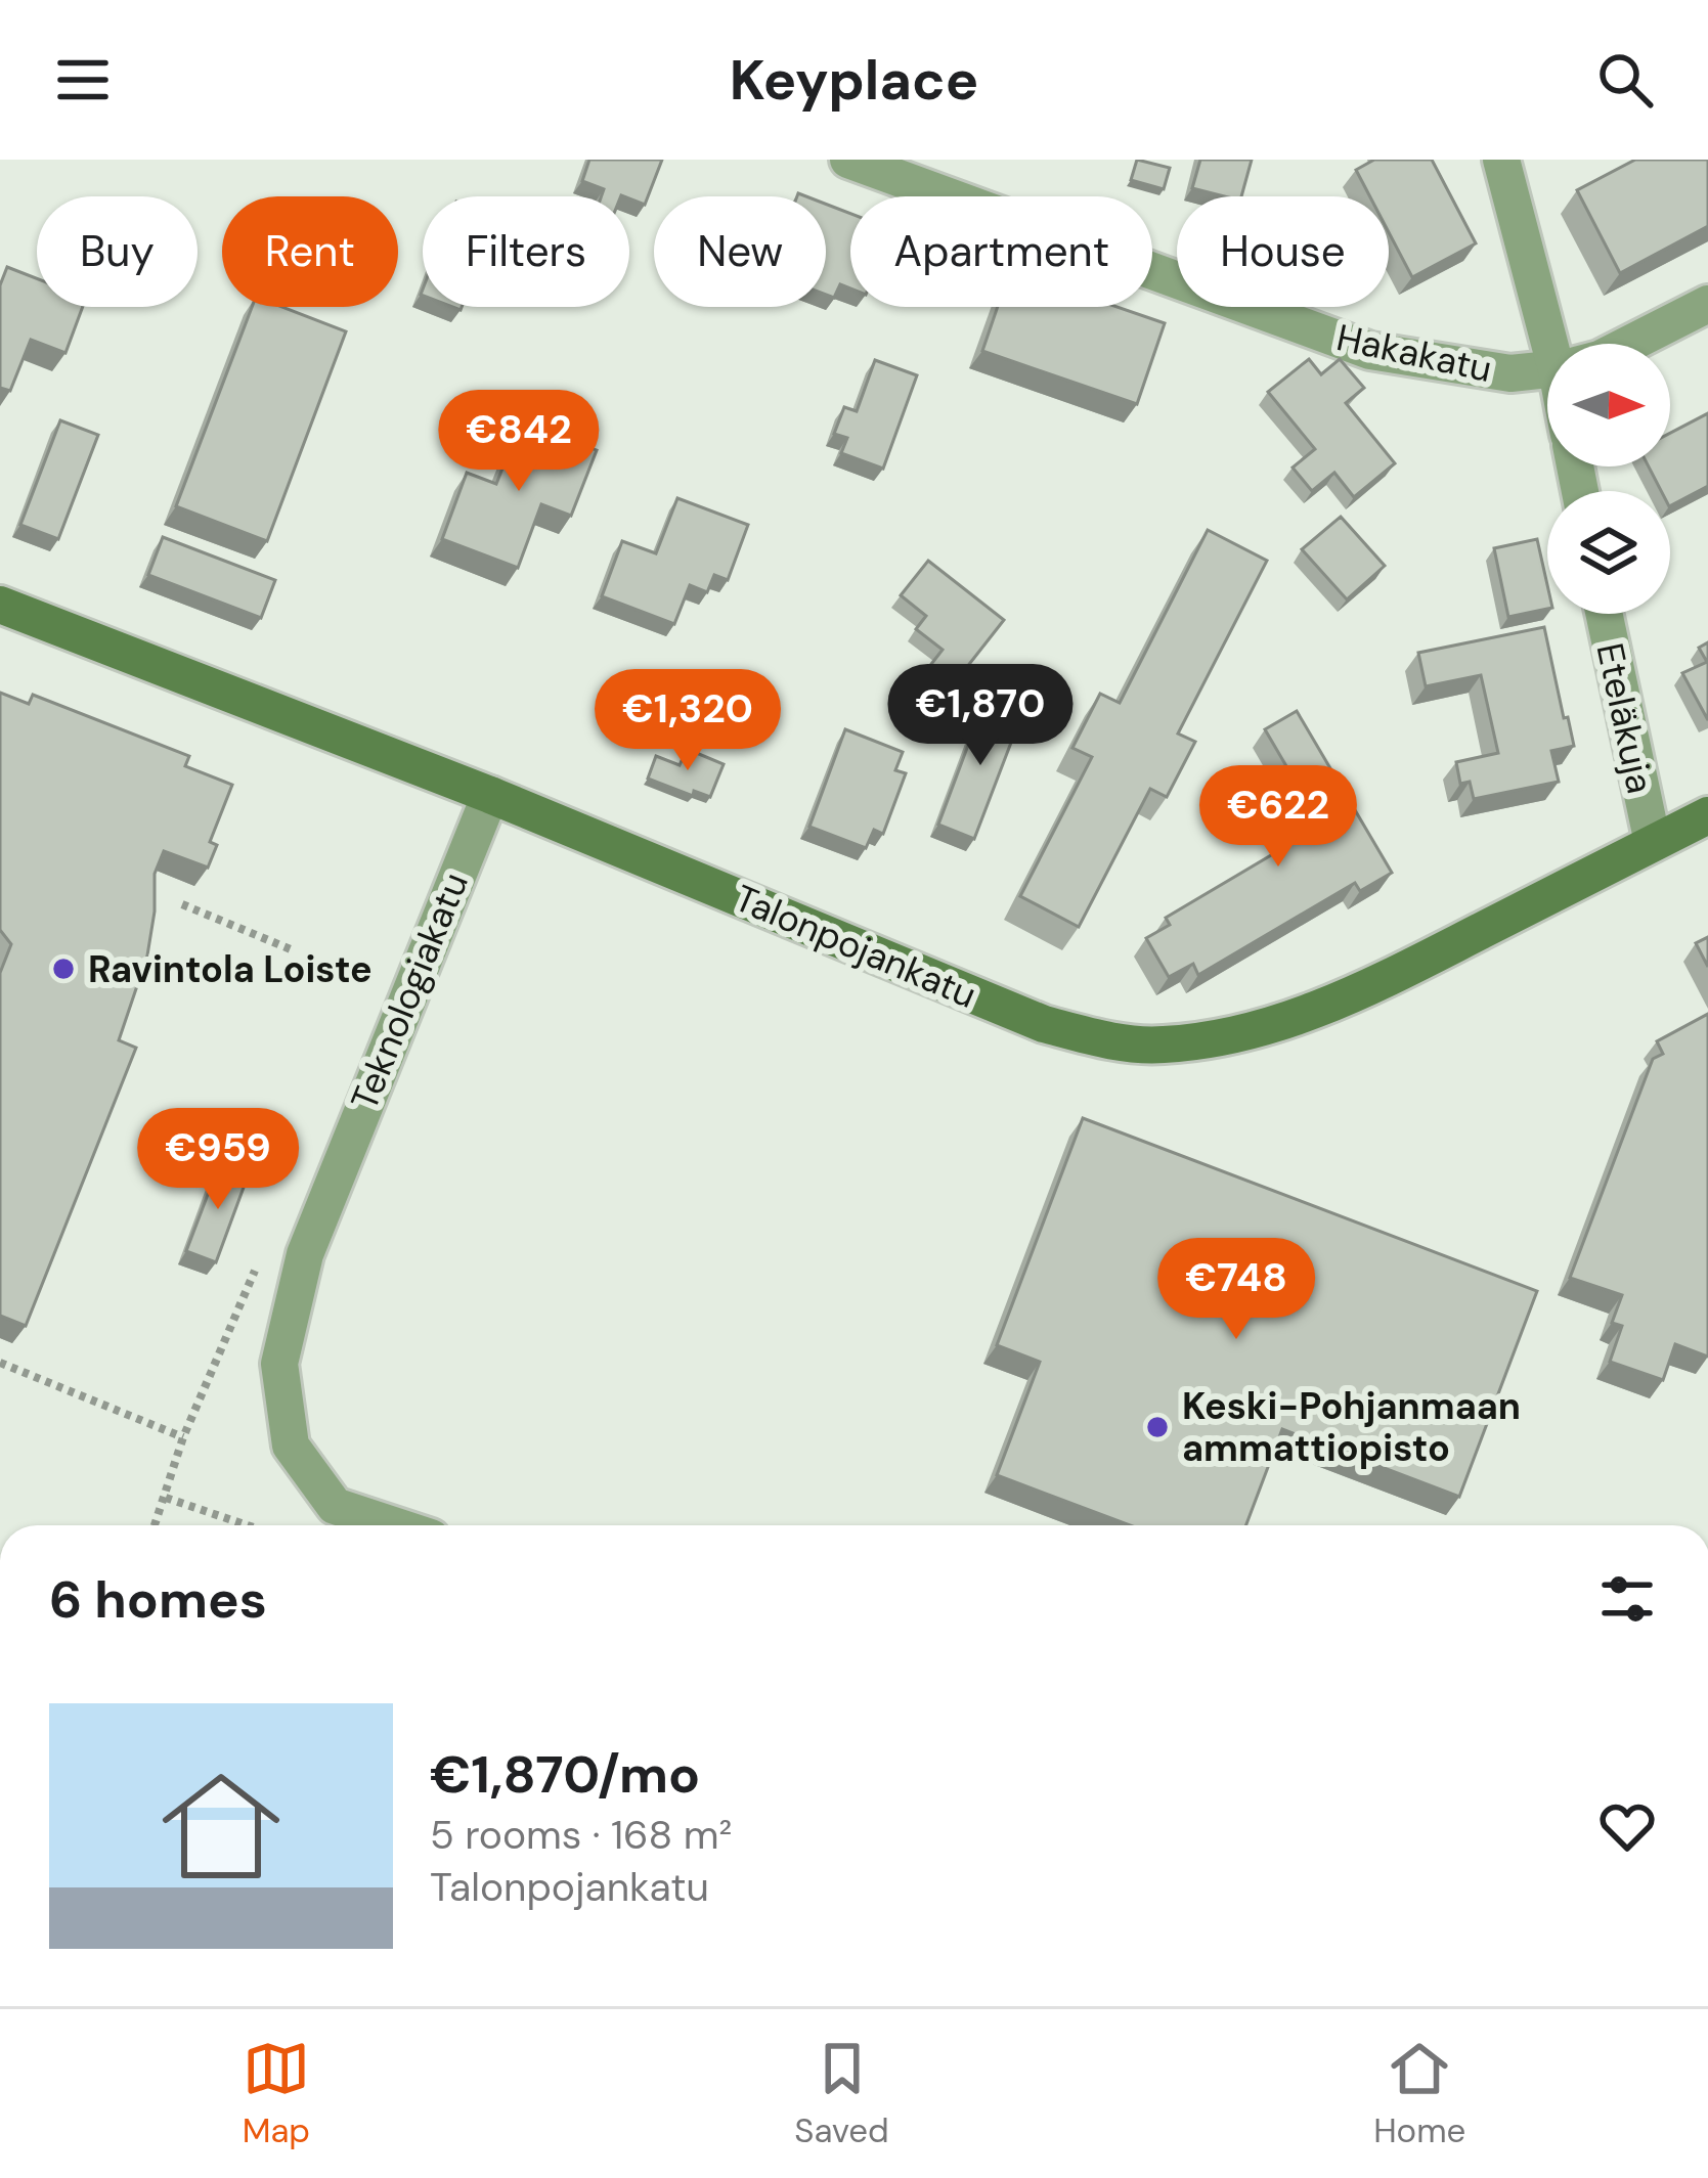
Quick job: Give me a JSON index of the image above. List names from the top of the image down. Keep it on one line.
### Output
{"streets":{"street":["Hakakatu","Eteläkuja","Talonpojankatu","Teknologiakatu"]},"crossings":[["Eteläkuja","Talonpojankatu"],["Talonpojankatu","Teknologiakatu"]],"places":["Ravintola Loiste","Keski-Pohjanmaan ammattiopisto"],"north":"right","page":{"header":"Keyplace","chip":["Buy","Rent","Filters","New","Apartment","House"],"price":["€842","€1,870","€1,320","€622","€959","€748"],"heading":"6 homes","list":[{"name":"€1,870/mo","note":"5 rooms · 168 m² · Talonpojankatu"}],"tabs":["Map","Saved","Home"]}}
